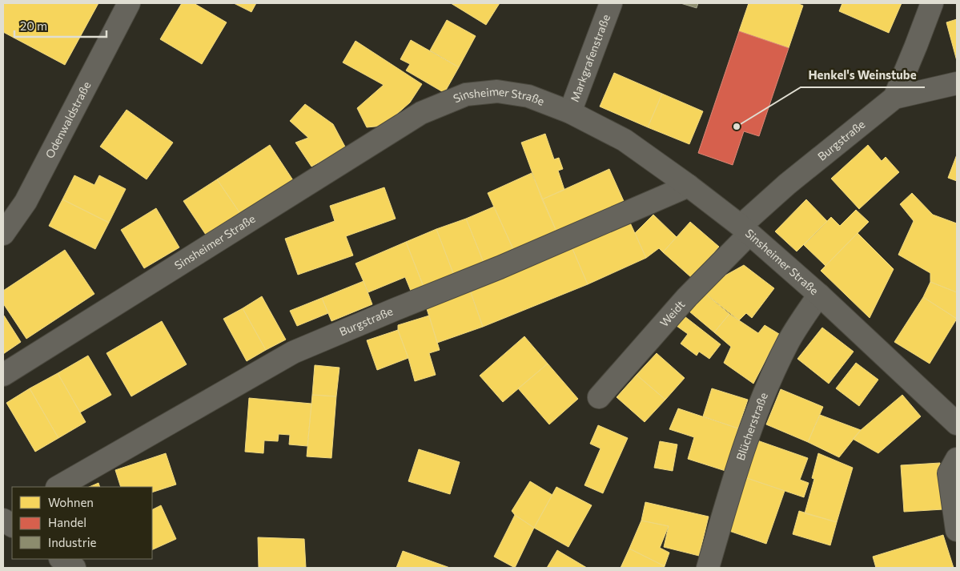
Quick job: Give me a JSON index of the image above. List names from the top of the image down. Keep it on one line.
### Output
{"streets":{"street":["Markgrafenstraße","Sinsheimer Straße","Odenwaldstraße","Burgstraße","Weidt","Blücherstraße"]},"crossings":[["Markgrafenstraße","Sinsheimer Straße"],["Sinsheimer Straße","Burgstraße"],["Sinsheimer Straße","Weidt"],["Sinsheimer Straße","Blücherstraße"],["Burgstraße","Weidt"]],"places":["Henkel's Weinstube"],"legend":["Wohnen","Handel","Industrie"],"scale_bar":"20 m"}
